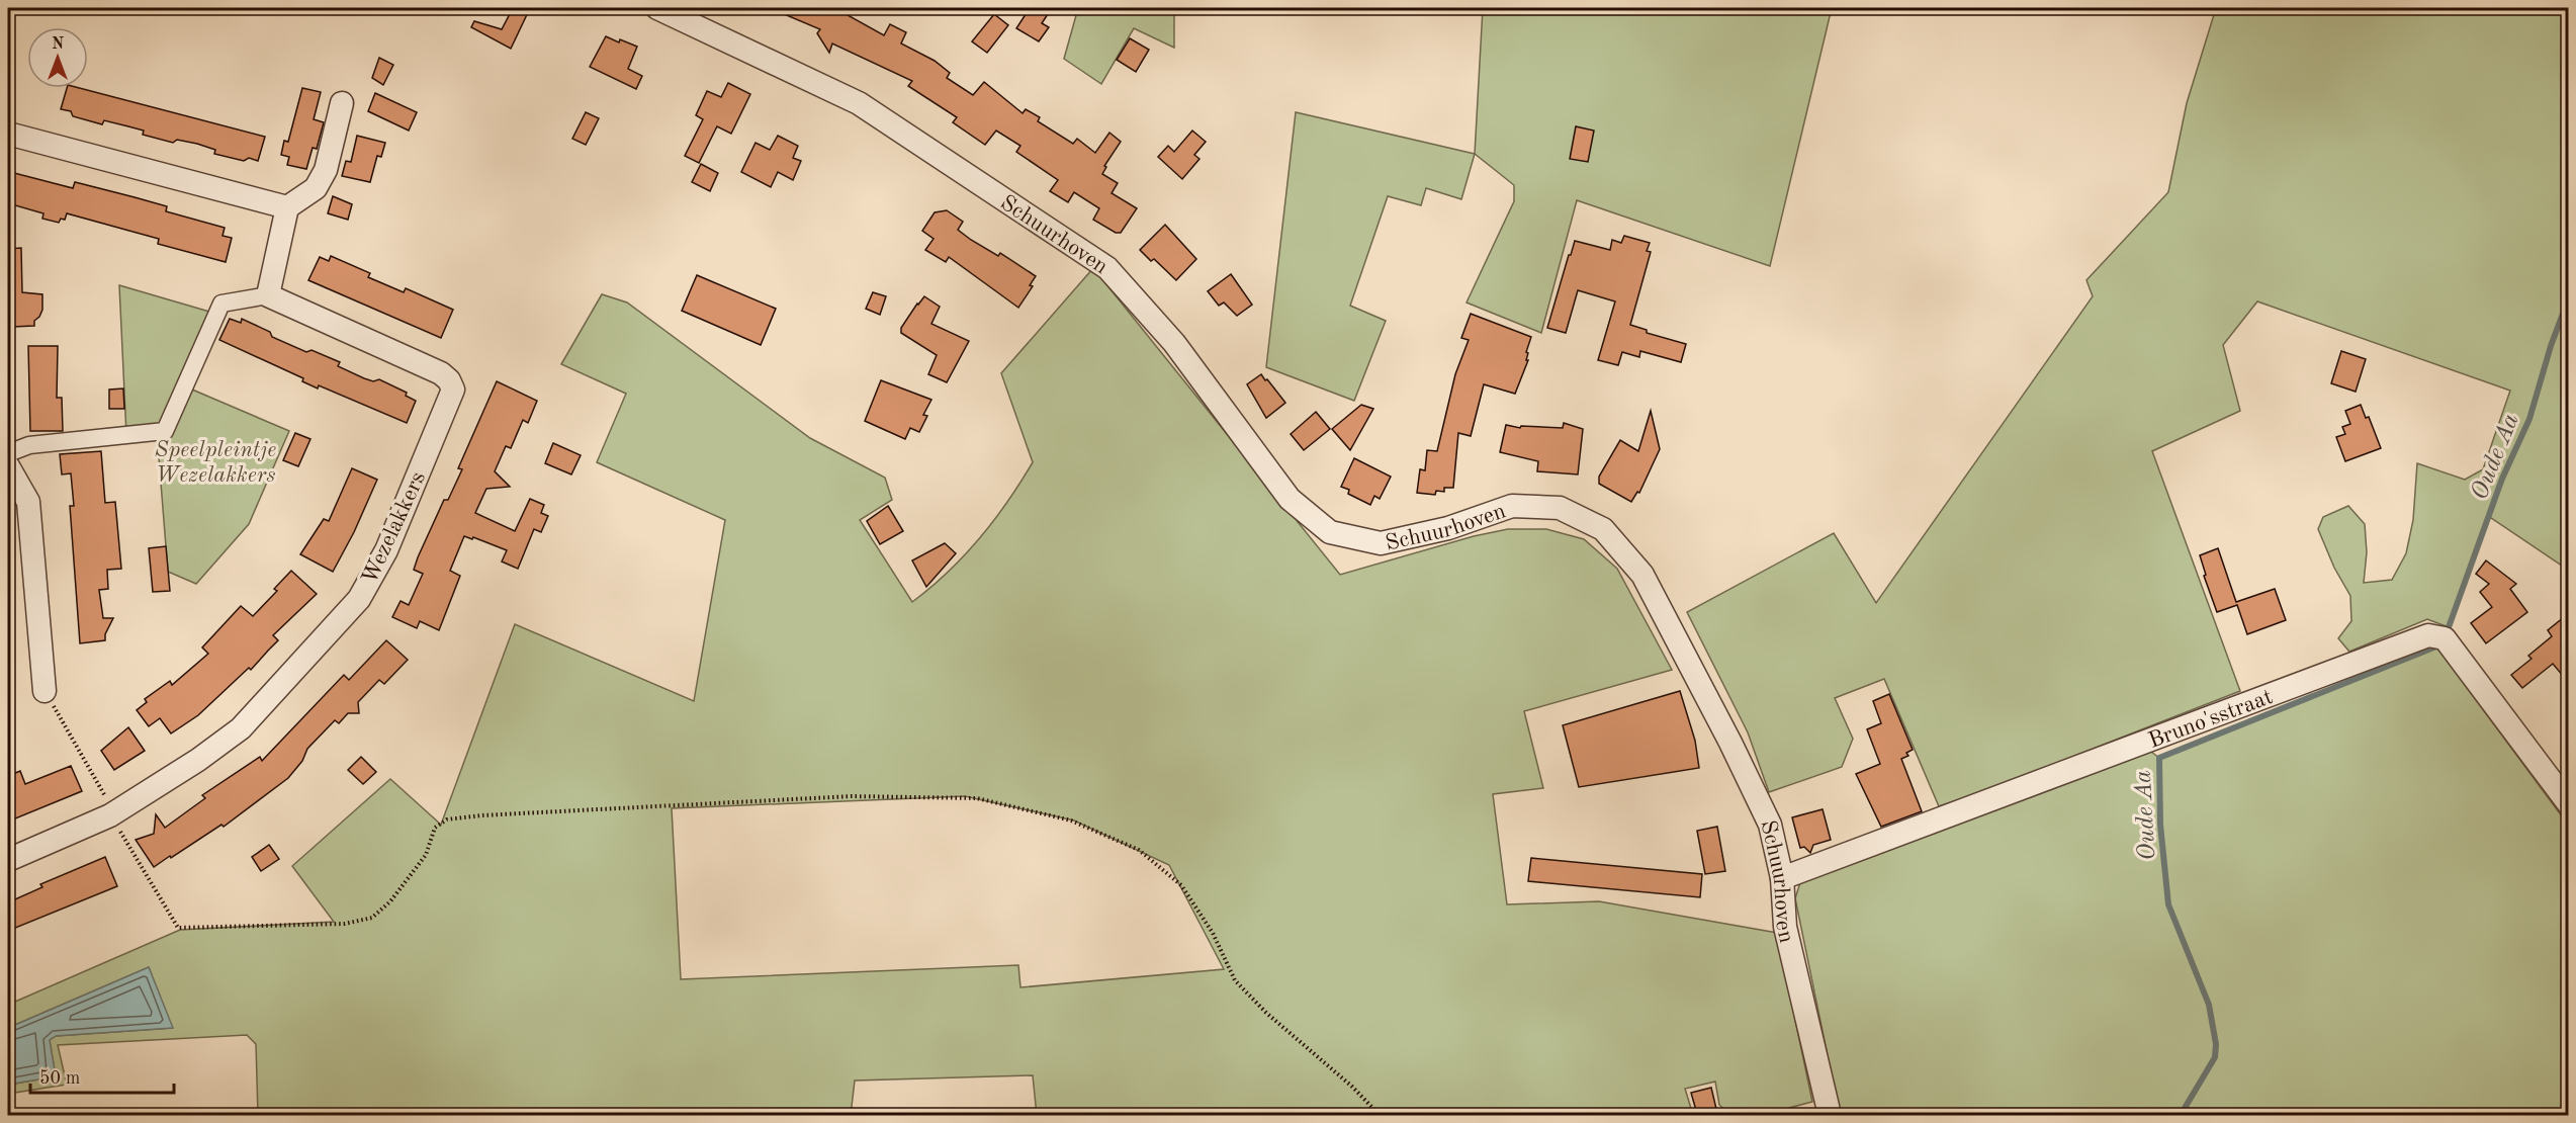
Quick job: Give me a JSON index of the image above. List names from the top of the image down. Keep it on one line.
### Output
{"streets":{"street":["Schuurhoven","Wezelakkers","Bruno'sstraat"]},"crossings":[["Schuurhoven","Bruno'sstraat"]],"water":["Oude Aa"],"parks":["Speelpleintje Wezelakkers"],"scale_bar":"50 m","north":"top"}
